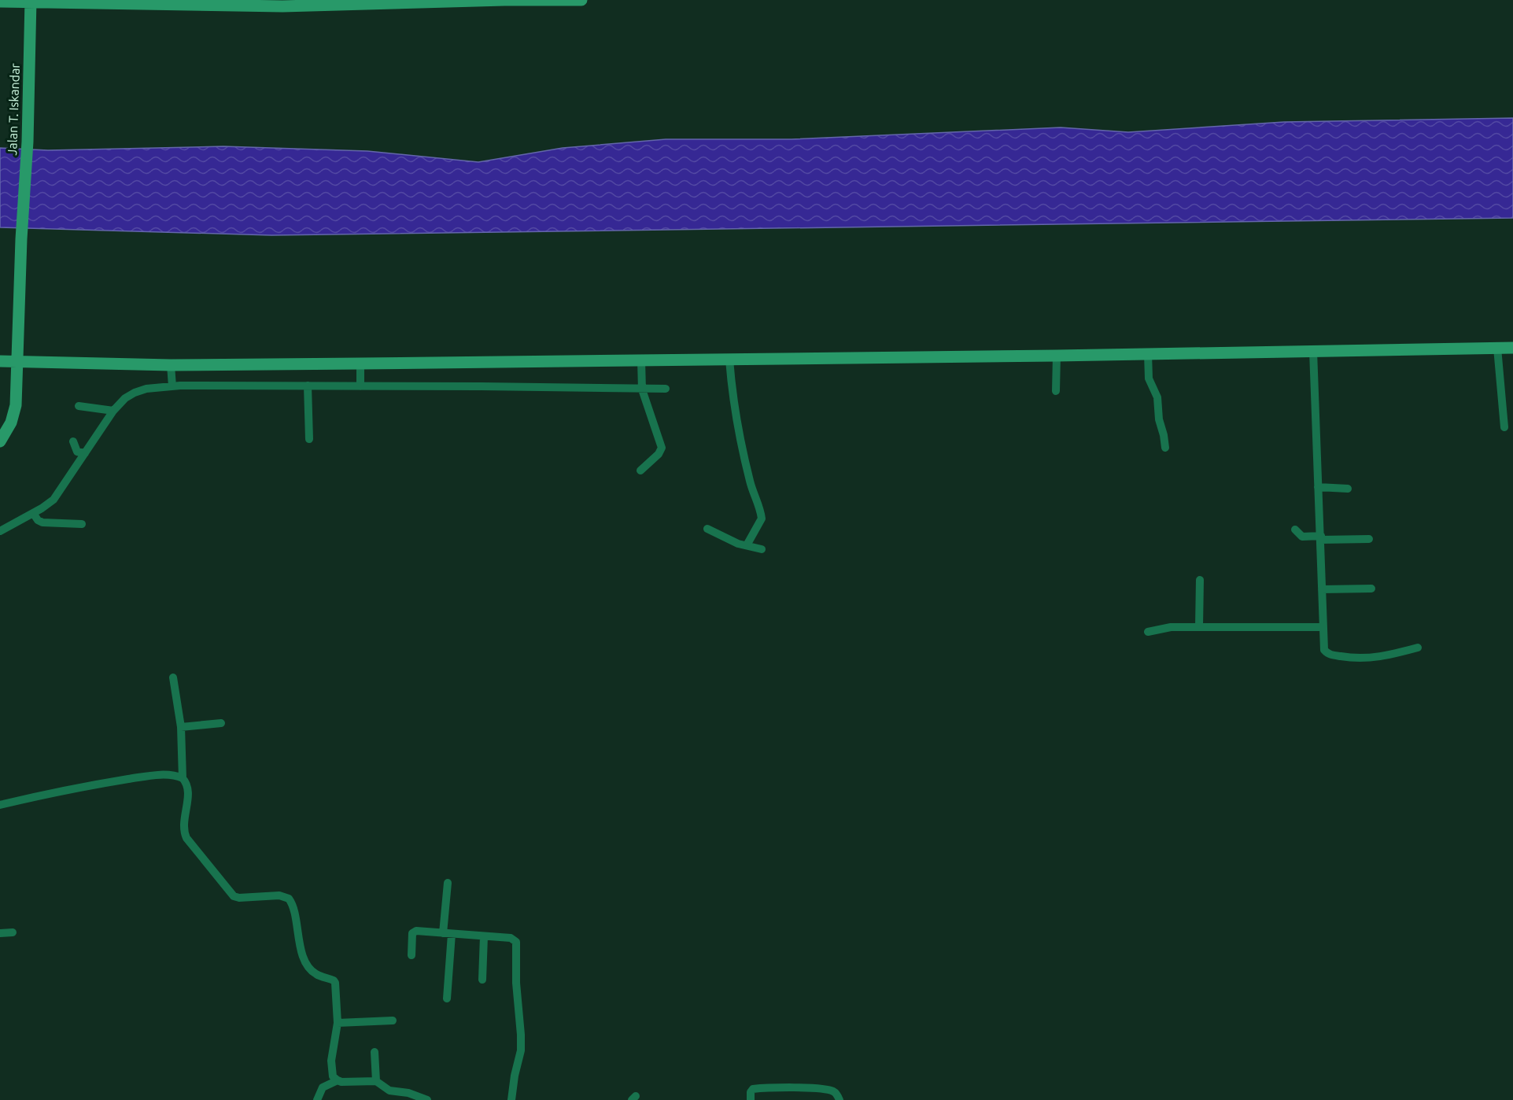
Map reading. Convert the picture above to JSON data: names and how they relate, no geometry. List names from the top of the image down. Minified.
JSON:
{"streets":{"street":["Jalan T. Iskandar"]}}
